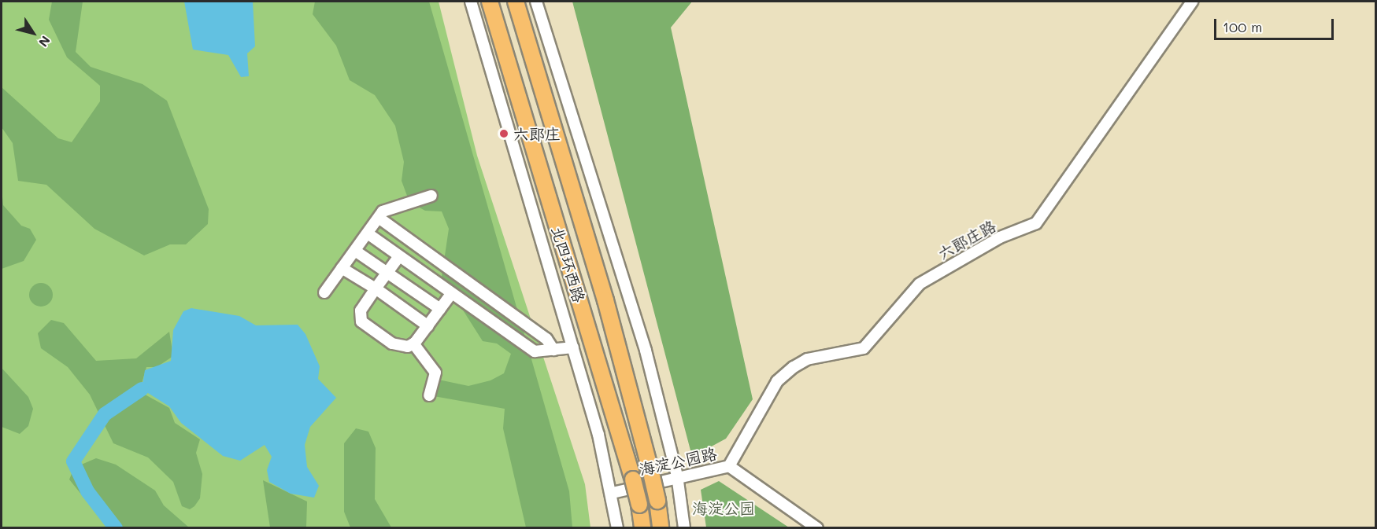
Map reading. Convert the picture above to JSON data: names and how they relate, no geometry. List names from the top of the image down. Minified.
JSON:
{"streets":{"highway":["北四环西路"],"street":["六郎庄路","海淀公园路"]},"crossings":[["六郎庄路","海淀公园路"],["北四环西路","海淀公园路"]],"parks":["海淀公园"],"places":["六郎庄"],"scale_bar":"100 m","north":"bottom right"}
